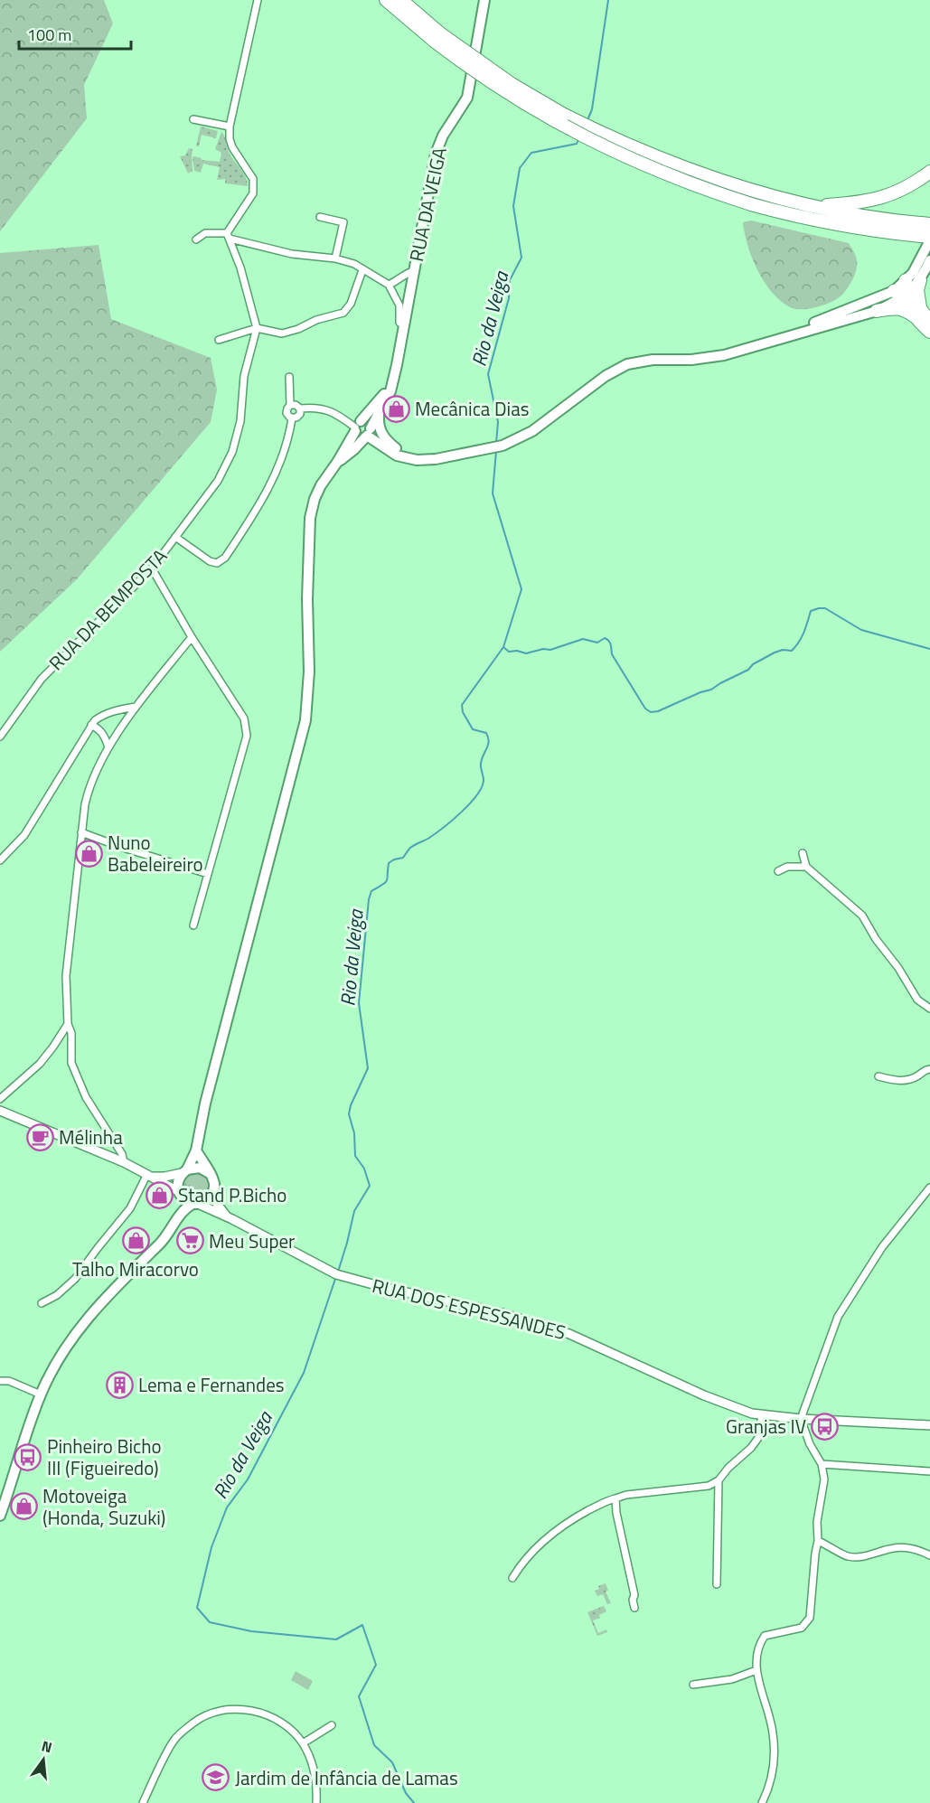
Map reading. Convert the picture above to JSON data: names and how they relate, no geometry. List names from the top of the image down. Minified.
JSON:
{"streets":{"main road":["RUA DA VEIGA"],"street":["RUA DA BEMPOSTA","RUA DOS ESPESSANDES"]},"water":["Rio da Veiga"],"places":{"shop":["Mecânica Dias","Nuno Babeleireiro","Stand P.Bicho","Talho Miracorvo","Motoveiga (Honda, Suzuki)"],"cafe":["Mélinha"],"supermarket":["Meu Super"],"building":["Lema e Fernandes"],"bus stop":["Granjas IV","Pinheiro Bicho III (Figueiredo)"],"school or university":["Jardim de Infância de Lamas"]},"scale_bar":"100 m","north":"top"}
